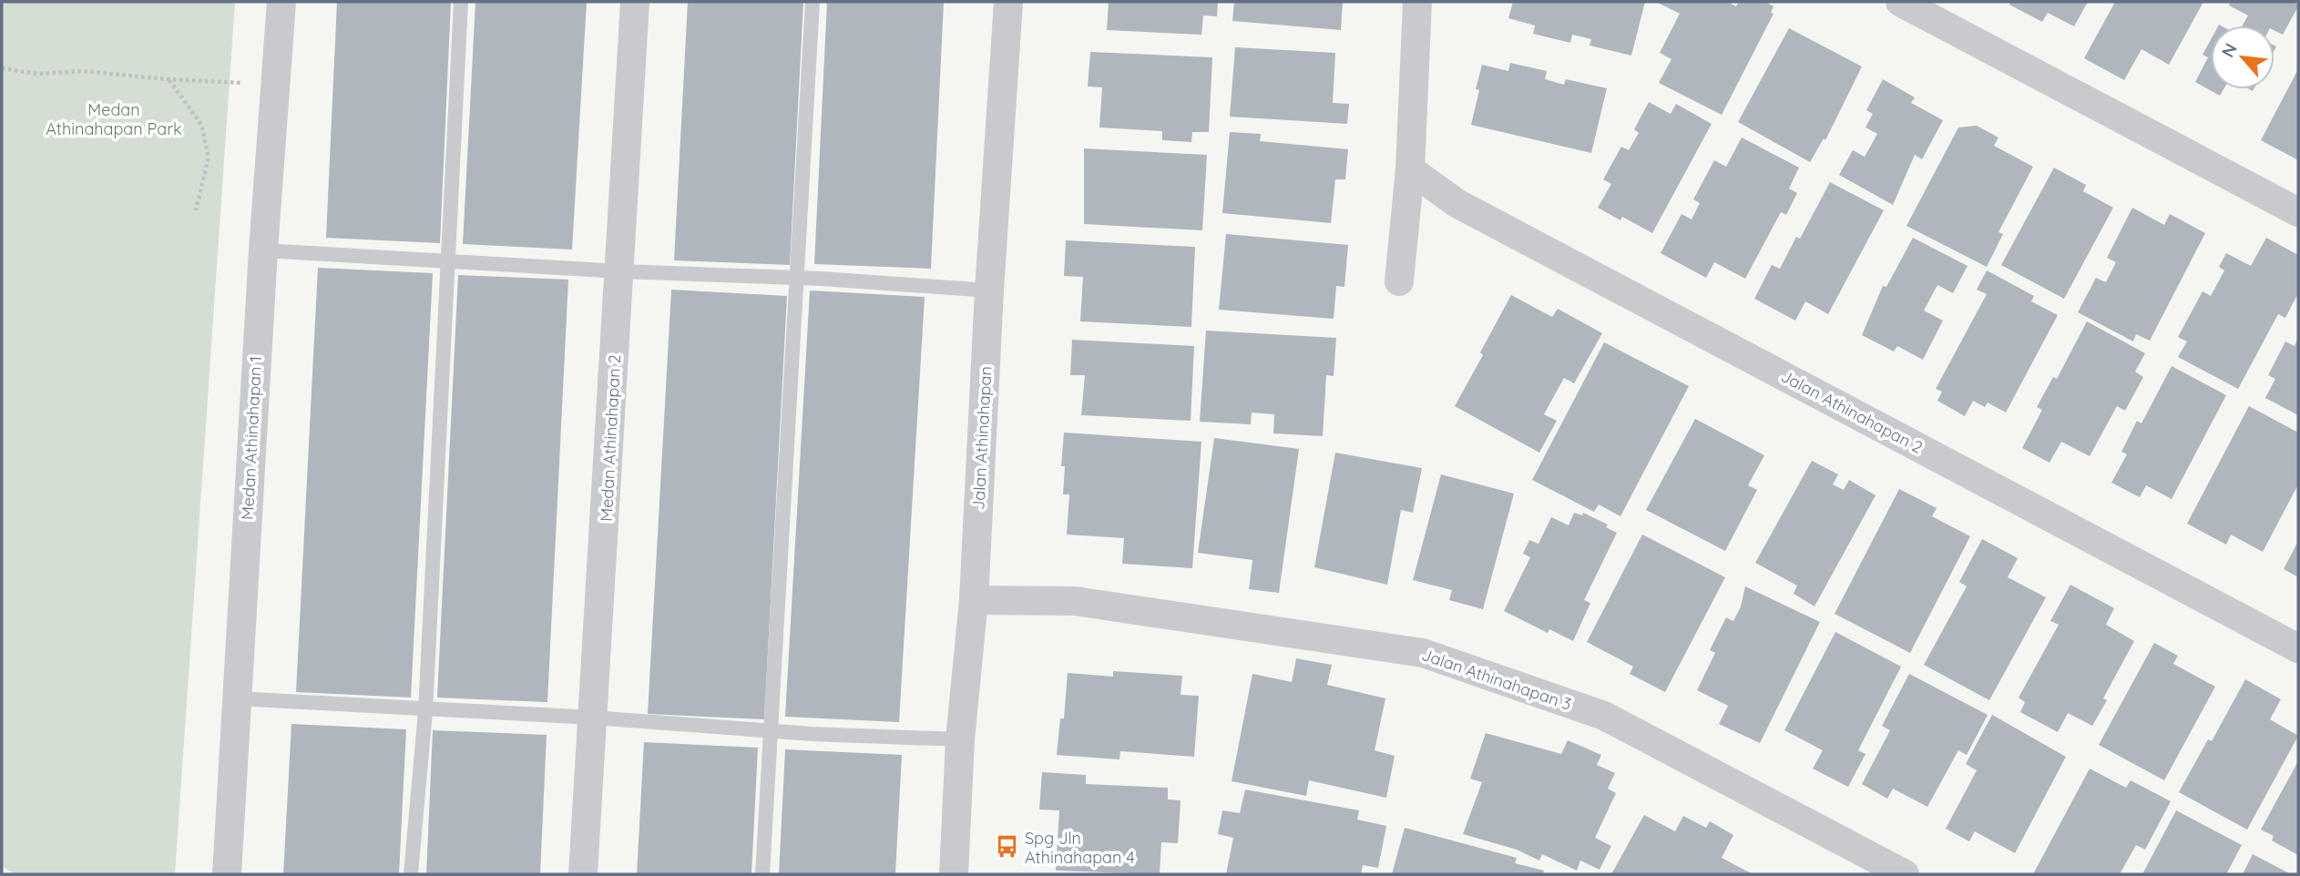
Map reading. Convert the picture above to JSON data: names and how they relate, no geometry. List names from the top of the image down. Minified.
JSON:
{"streets":{"street":["Jalan Athinahapan 2","Medan Athinahapan 1","Medan Athinahapan 2","Jalan Athinahapan","Jalan Athinahapan 3"]},"crossings":[["Jalan Athinahapan","Jalan Athinahapan 3"]],"parks":["Medan Athinahapan Park"],"places":{"bus stop":["Spg Jln Athinahapan 4"]},"north":"top left"}
